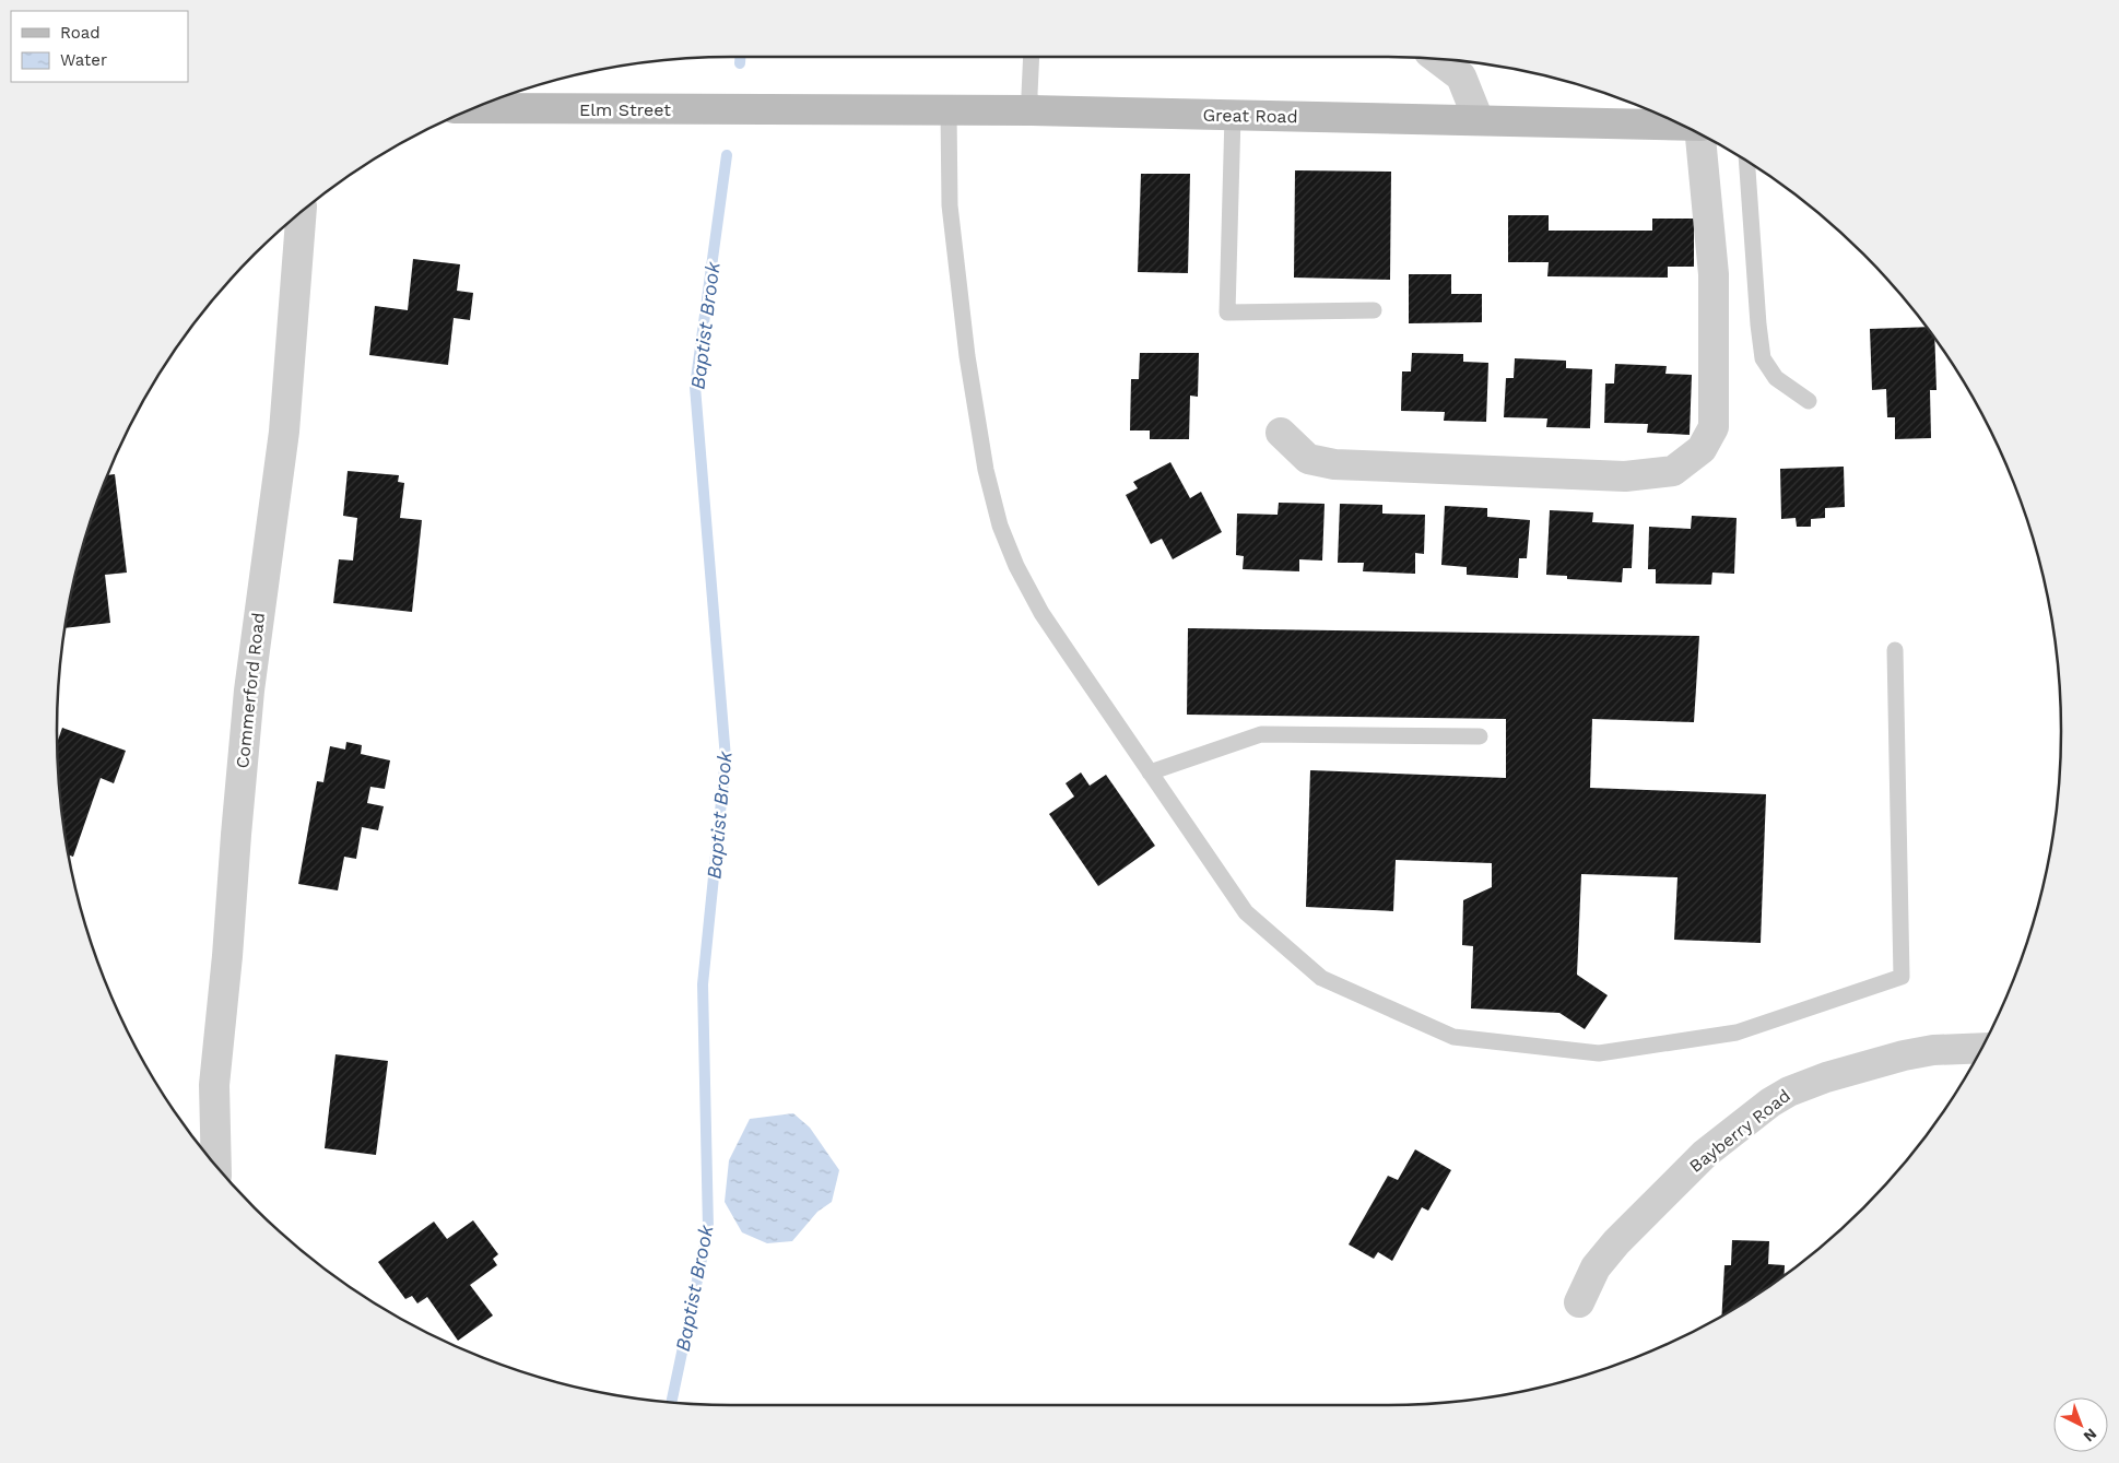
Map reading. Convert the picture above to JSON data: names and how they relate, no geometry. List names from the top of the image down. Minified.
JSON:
{"streets":{"main road":["Elm Street","Great Road"],"street":["Commerford Road","Bayberry Road"]},"crossings":[["Elm Street","Great Road"]],"water":["Baptist Brook"],"legend":["Road","Water"],"north":"bottom right"}
